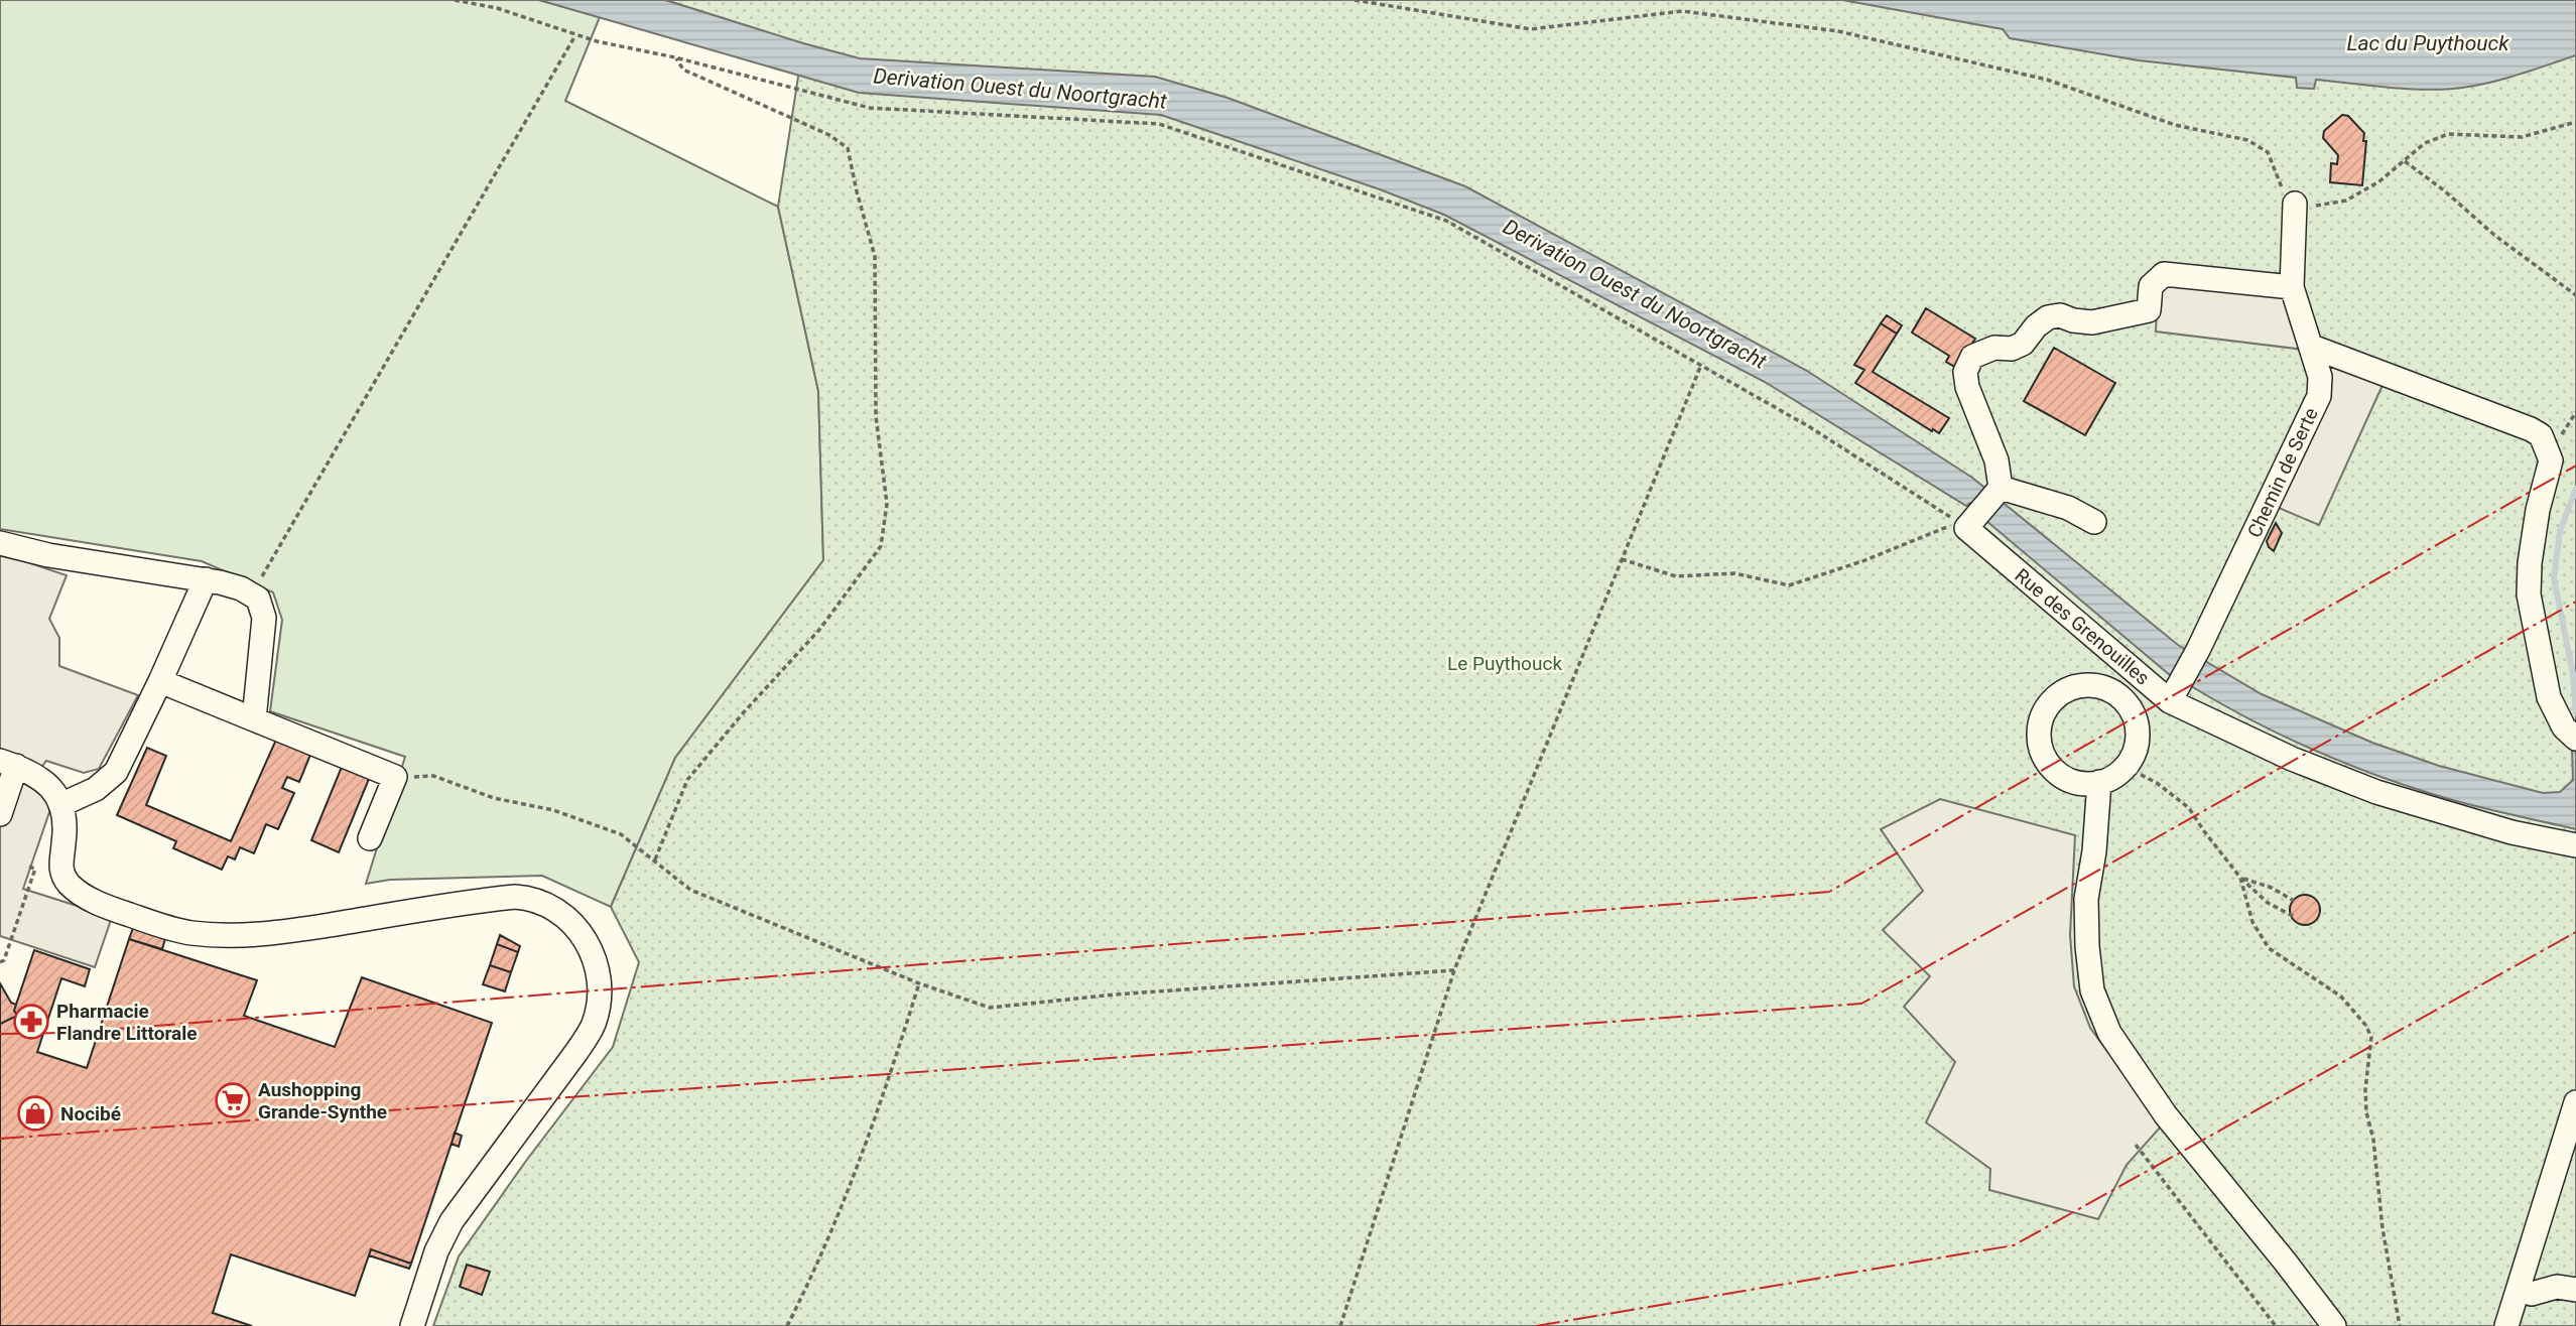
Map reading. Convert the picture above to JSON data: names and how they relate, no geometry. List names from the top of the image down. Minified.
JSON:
{"streets":{"street":["Chemin de Serte","Rue des Grenouilles"]},"crossings":[["Chemin de Serte","Rue des Grenouilles"]],"water":["Lac du Puythouck","Derivation Ouest du Noortgracht"],"parks":["Le Puythouck"],"places":{"pharmacy":["Pharmacie Flandre Littorale"],"supermarket":["Aushopping Grande-Synthe"],"shop":["Nocibé"]}}
